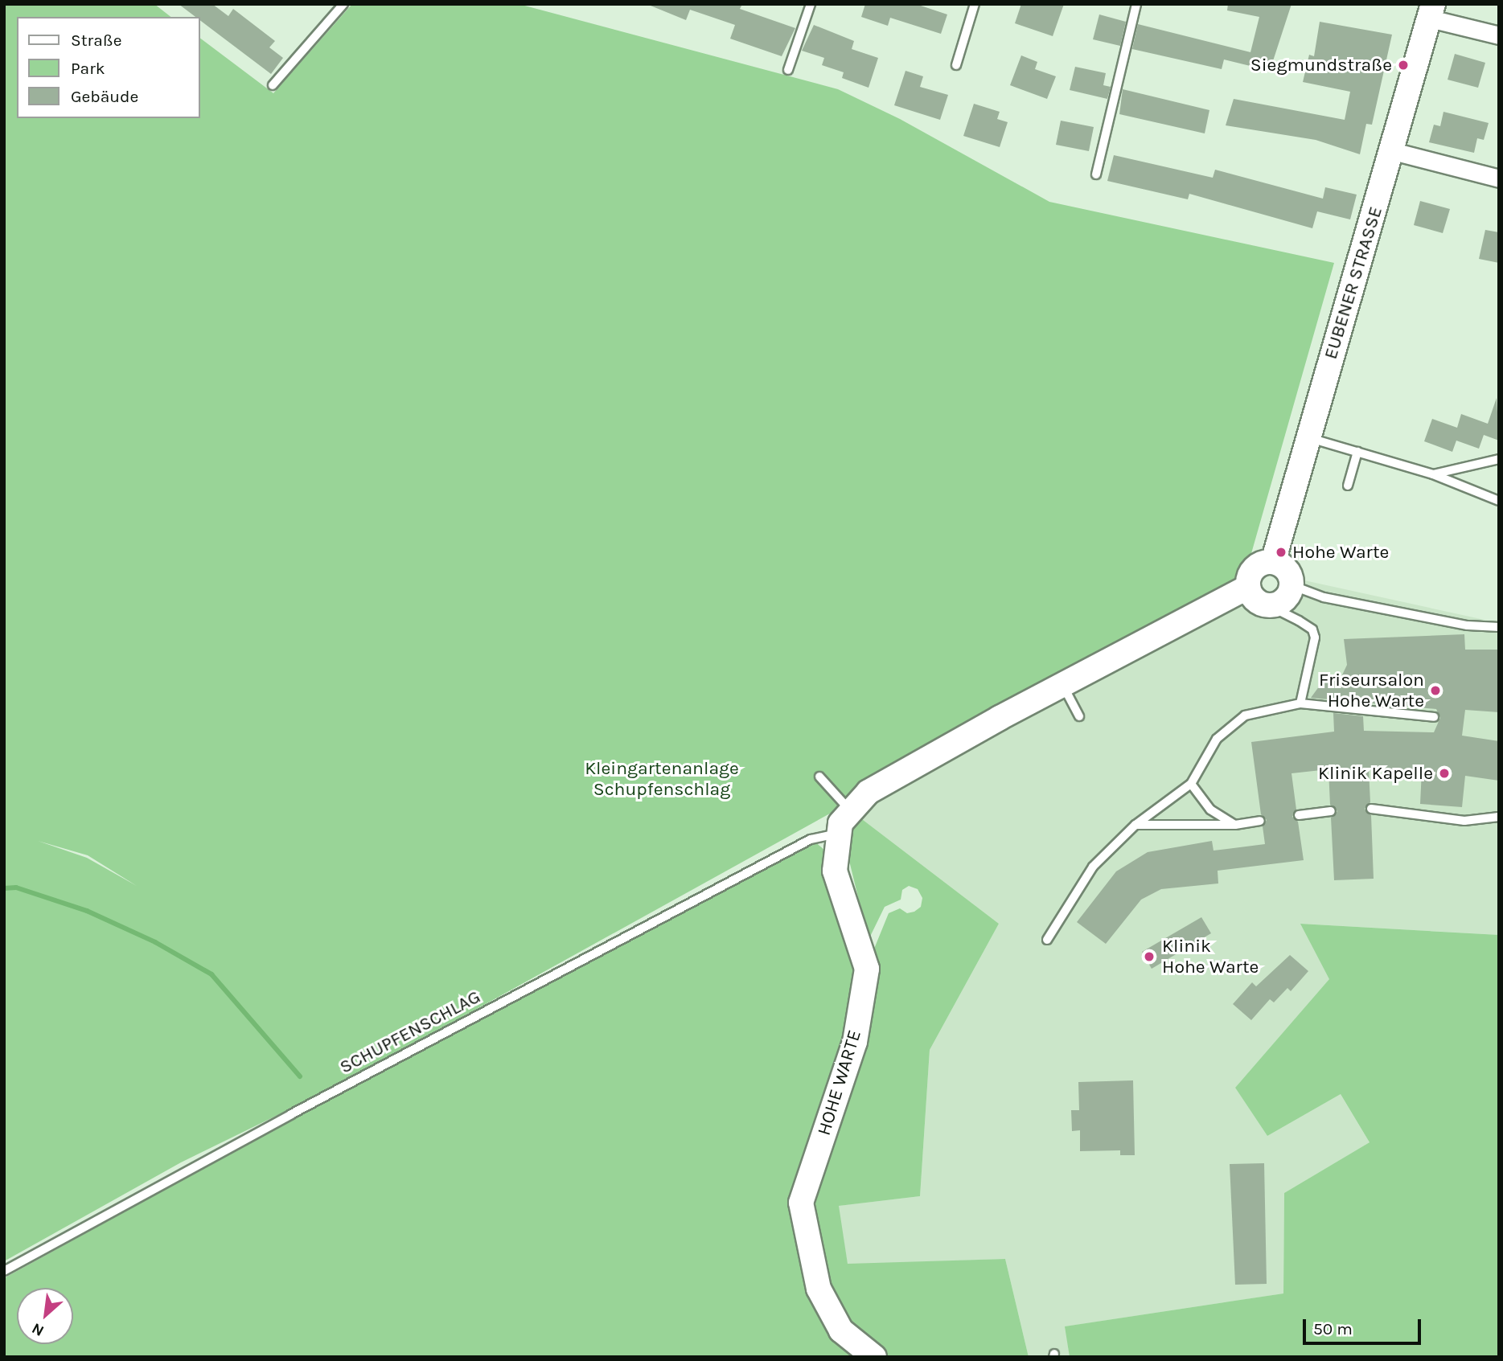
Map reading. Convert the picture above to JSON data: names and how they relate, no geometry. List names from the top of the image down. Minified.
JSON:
{"streets":{"street":["EUBENER STRASSE","HOHE WARTE"],"lane":["SCHUPFENSCHLAG"]},"crossings":[["EUBENER STRASSE","HOHE WARTE"],["SCHUPFENSCHLAG","HOHE WARTE"]],"parks":["Kleingartenanlage Schupfenschlag"],"places":["Siegmundstraße","Hohe Warte","Friseursalon Hohe Warte","Klinik Kapelle","Klinik Hohe Warte"],"legend":["Straße","Park","Gebäude"],"scale_bar":"50 m","north":"bottom left"}
